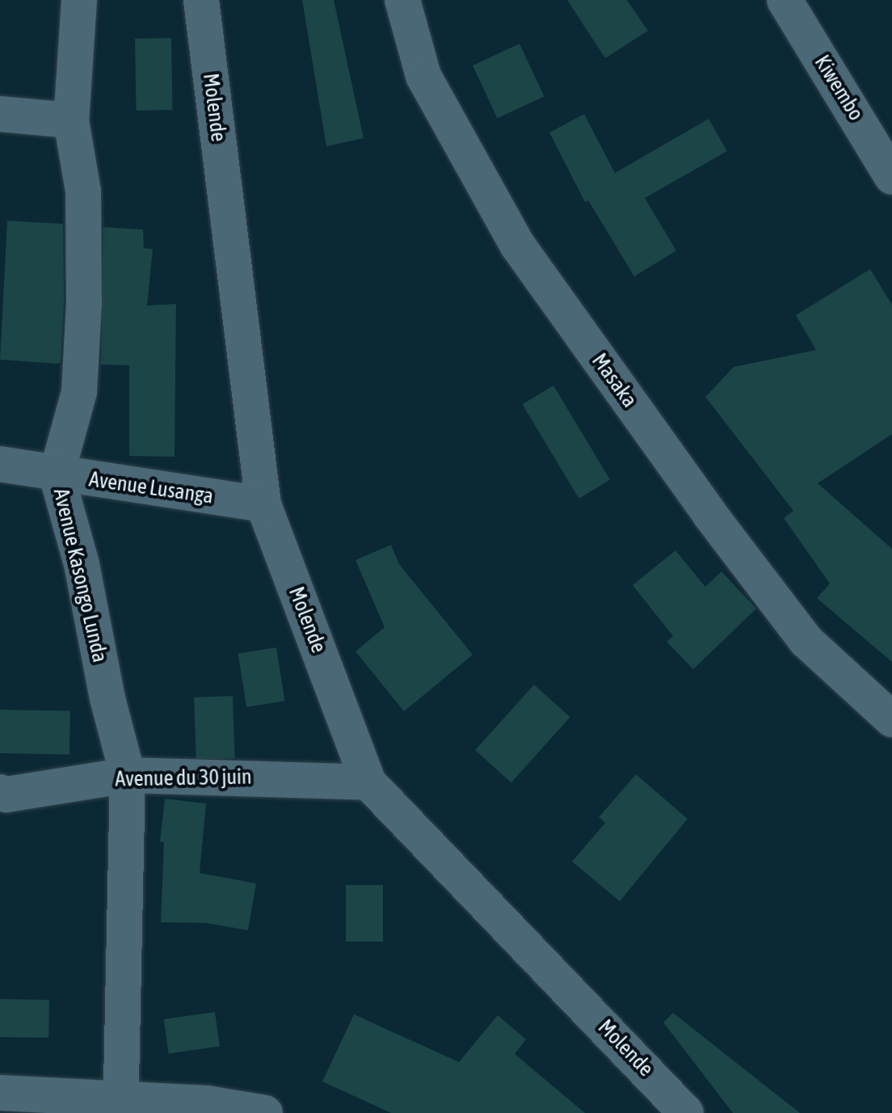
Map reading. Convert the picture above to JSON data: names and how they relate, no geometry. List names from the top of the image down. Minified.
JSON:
{"streets":{"street":["Kiwembo","Molende","Masaka","Avenue Lusanga","Avenue Kasongo Lunda","Avenue du 30 juin"]},"crossings":[["Molende","Avenue Lusanga"],["Molende","Avenue du 30 juin"],["Avenue Lusanga","Avenue Kasongo Lunda"],["Avenue Kasongo Lunda","Avenue du 30 juin"]]}
